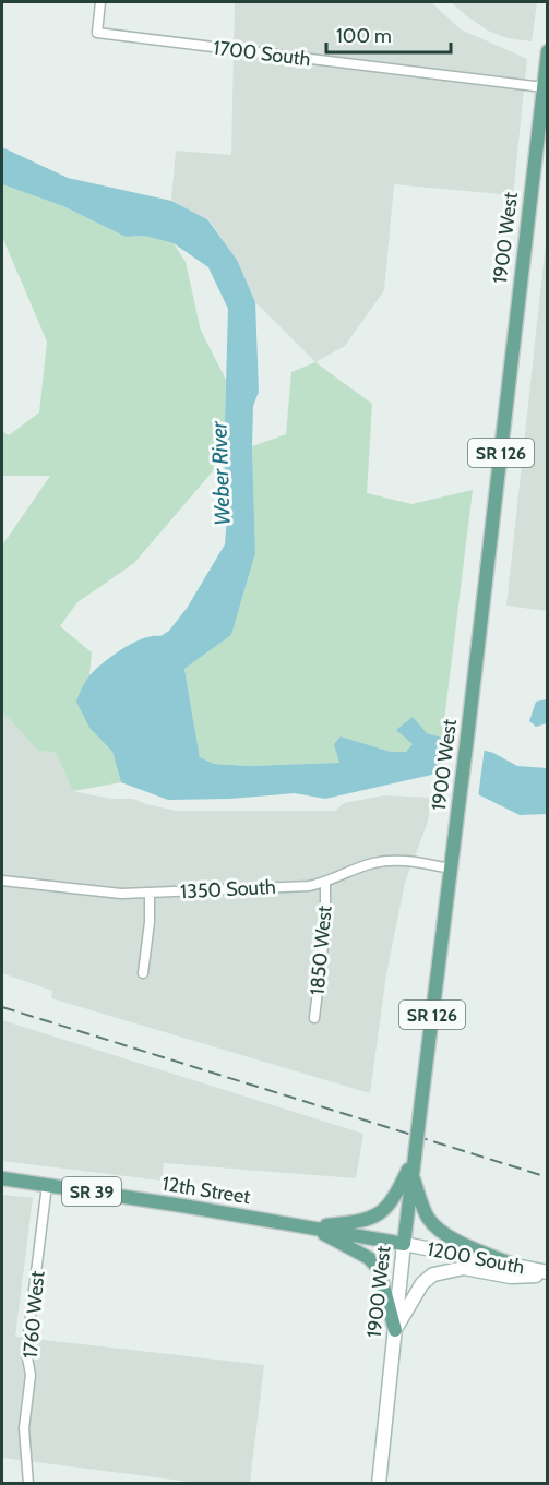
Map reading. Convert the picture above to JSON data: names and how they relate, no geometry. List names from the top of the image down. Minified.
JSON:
{"streets":{"main road":["1900 West","SR 126","12th Street","SR 39","1200 South"],"street":["1700 South","1350 South","1850 West","1760 West"]},"crossings":[["1700 South","1900 West"],["1900 West","1350 South"],["1900 West","12th Street"],["1900 West","1200 South"],["1350 South","1850 West"],["12th Street","1200 South"],["12th Street","1760 West"]],"water":["Weber River"],"scale_bar":"100 m"}
